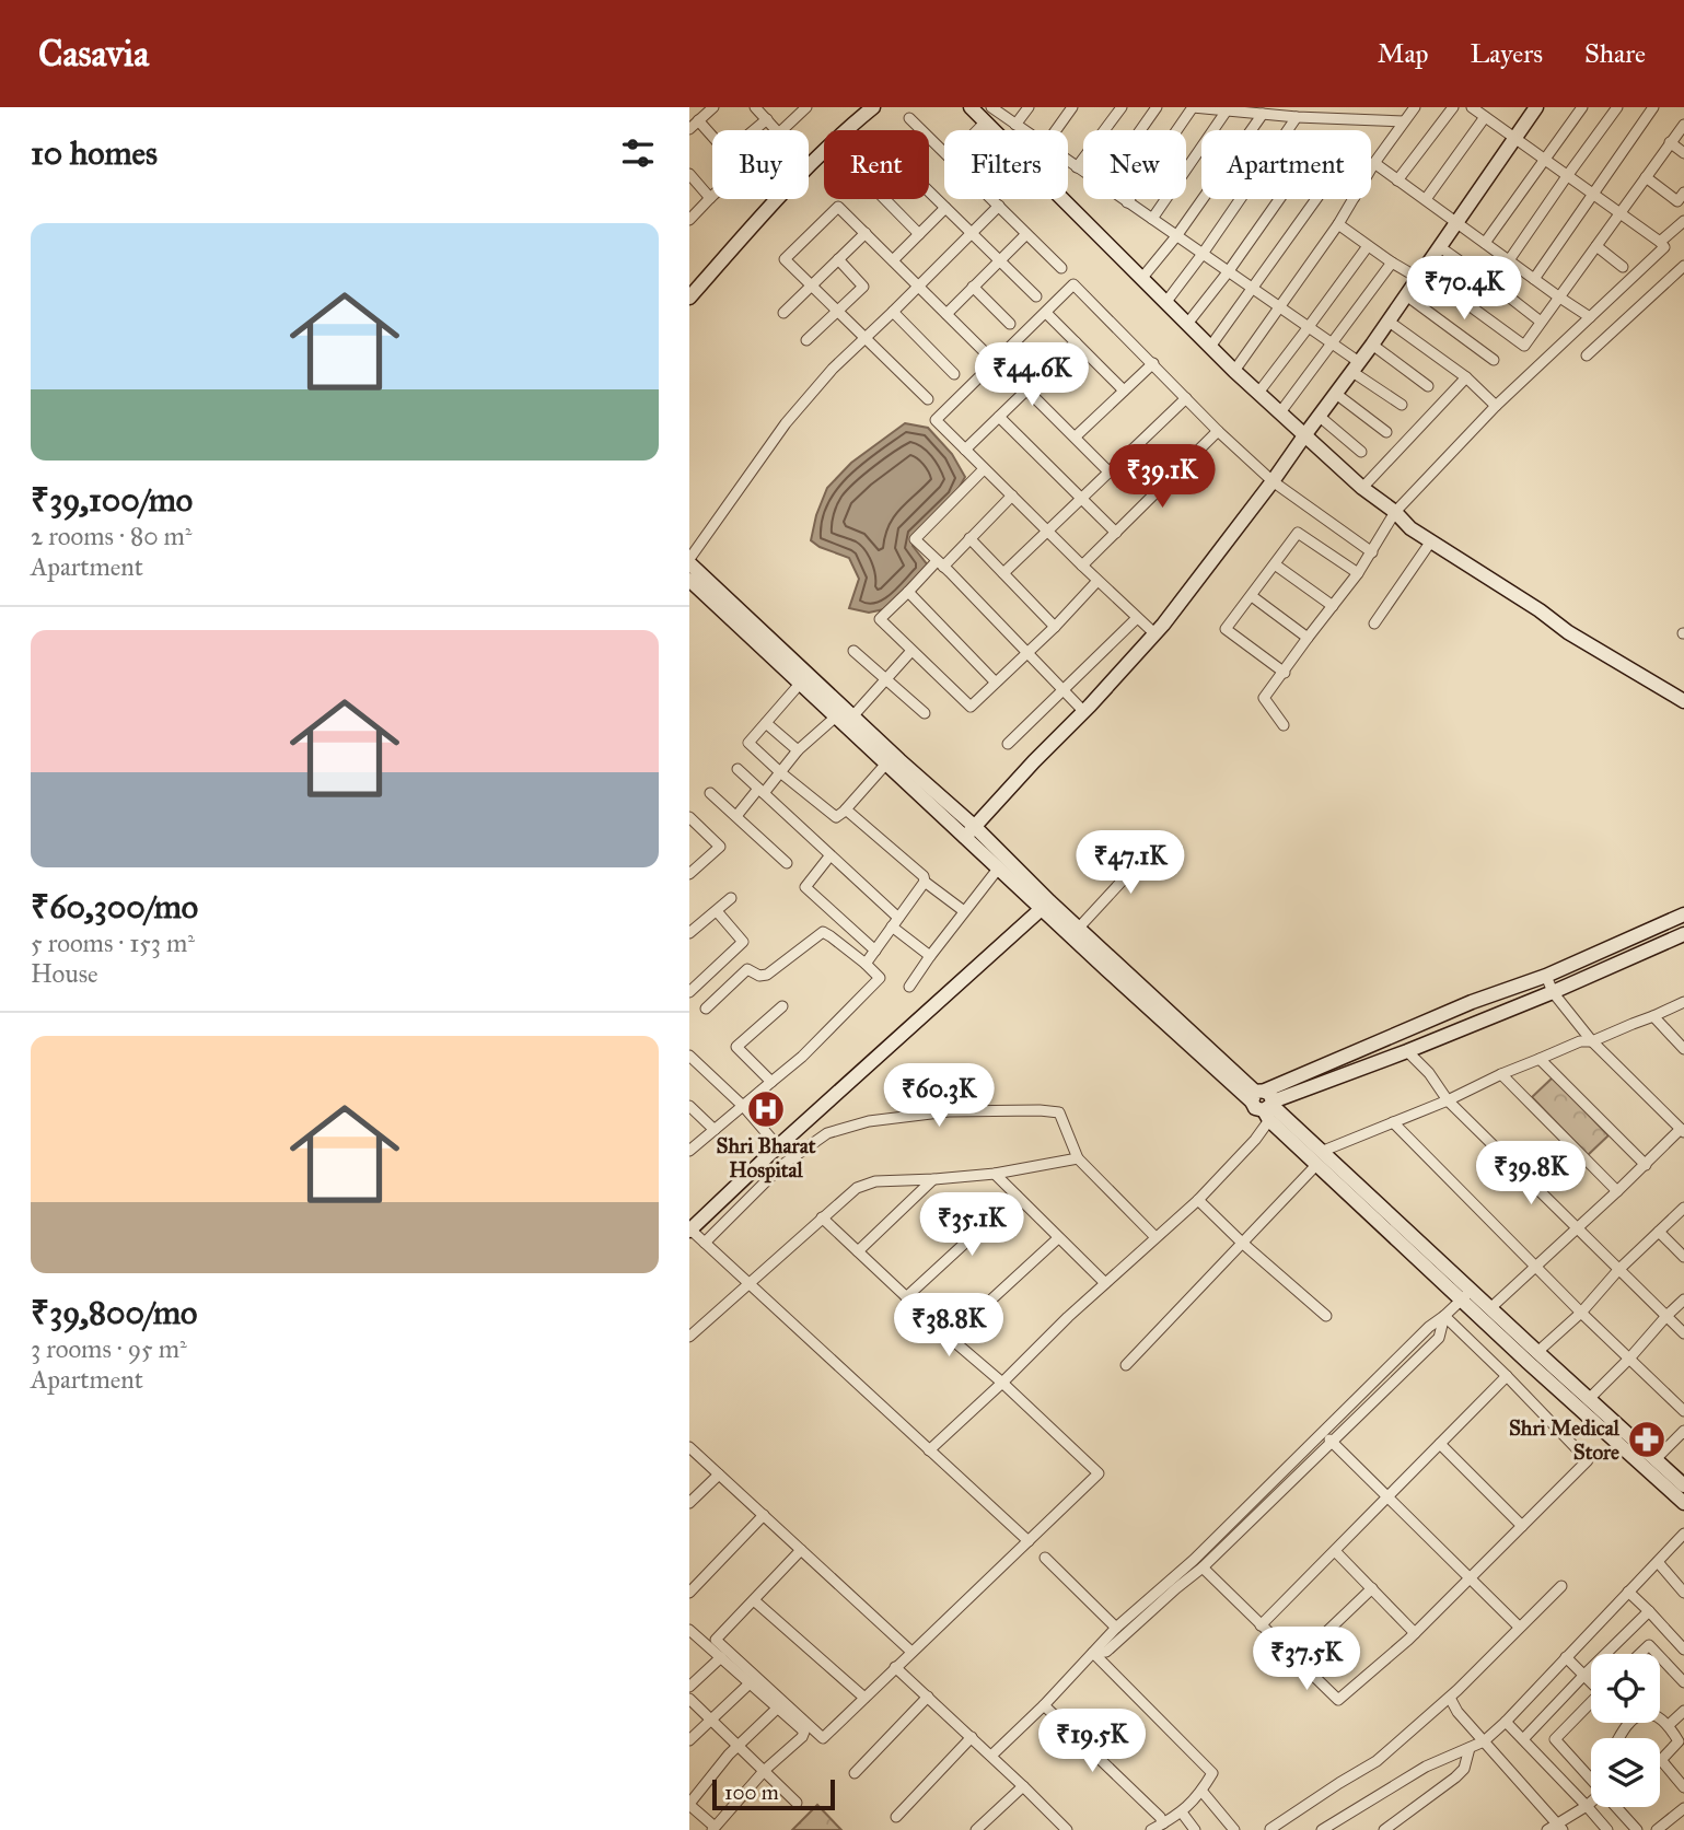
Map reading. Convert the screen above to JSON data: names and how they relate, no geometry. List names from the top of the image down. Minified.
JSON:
{"places":{"hospital":["Shri Bharat Hospital"],"pharmacy":["Shri Medical Store"]},"scale_bar":"100 m","page":{"header":"Casavia","nav":["Map","Layers","Share"],"heading":"10 homes","chip":["Buy","Rent","Filters","New","Apartment"],"list":[{"name":"₹39,100/mo","note":"2 rooms · 80 m² · Apartment"},{"name":"₹60,300/mo","note":"5 rooms · 153 m² · House"},{"name":"₹39,800/mo","note":"3 rooms · 95 m² · Apartment"}],"price":["₹70.4K","₹44.6K","₹39.1K","₹47.1K","₹60.3K","₹39.8K","₹35.1K","₹38.8K","₹37.5K","₹19.5K"],"scale":"100 m"}}
